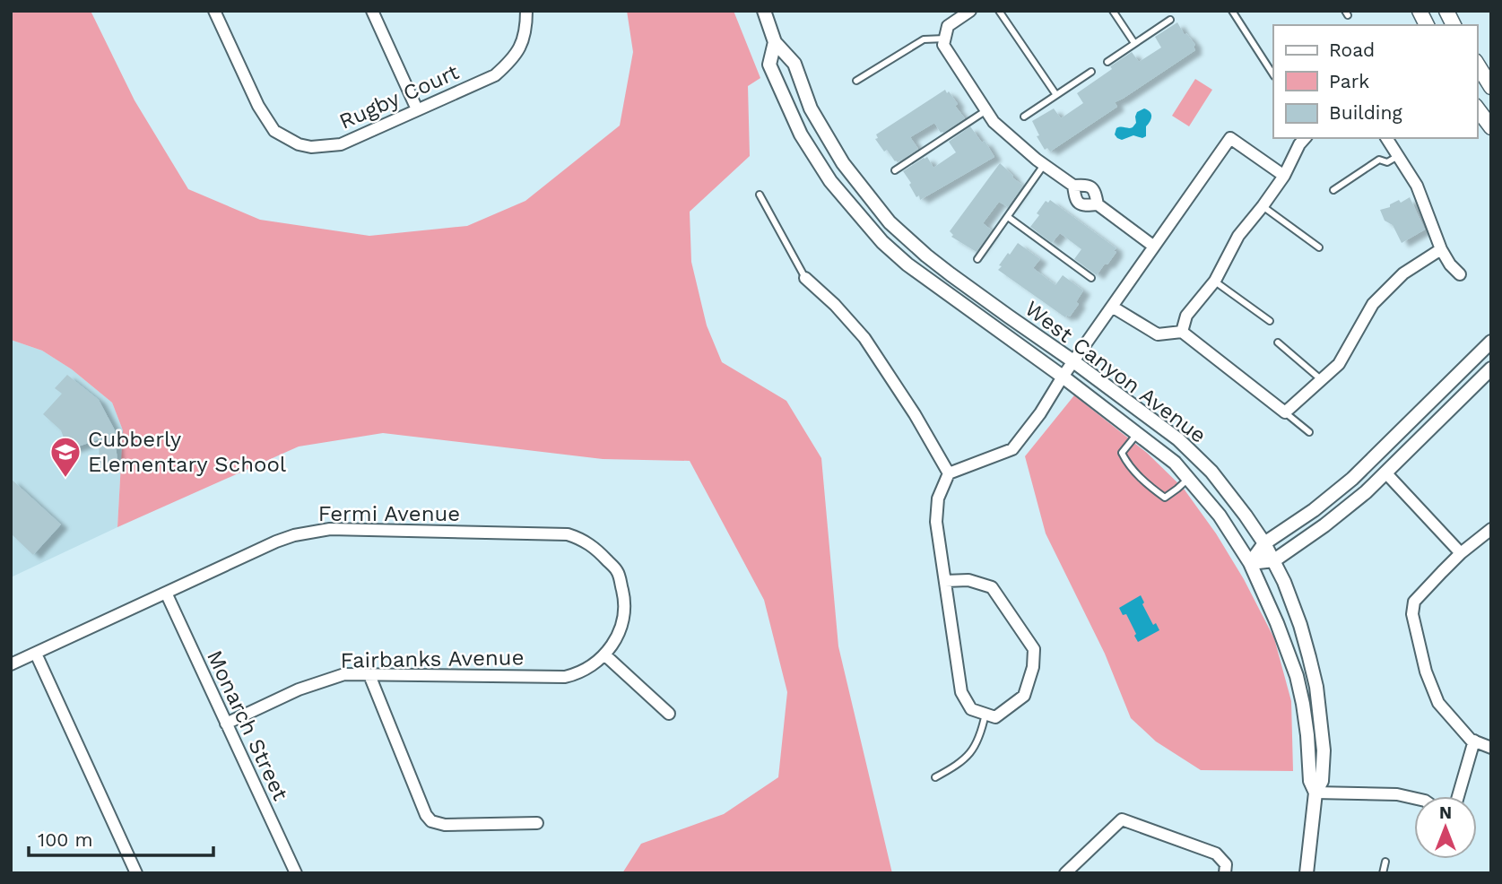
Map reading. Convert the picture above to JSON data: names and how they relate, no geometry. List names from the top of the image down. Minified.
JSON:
{"streets":{"street":["Rugby Court","West Canyon Avenue","Fermi Avenue","Fairbanks Avenue","Monarch Street"]},"crossings":[["Fermi Avenue","Fairbanks Avenue"],["Fermi Avenue","Monarch Street"],["Fairbanks Avenue","Monarch Street"]],"places":{"school or university":["Cubberly Elementary School"]},"legend":["Road","Park","Building"],"scale_bar":"100 m","north":"top"}
